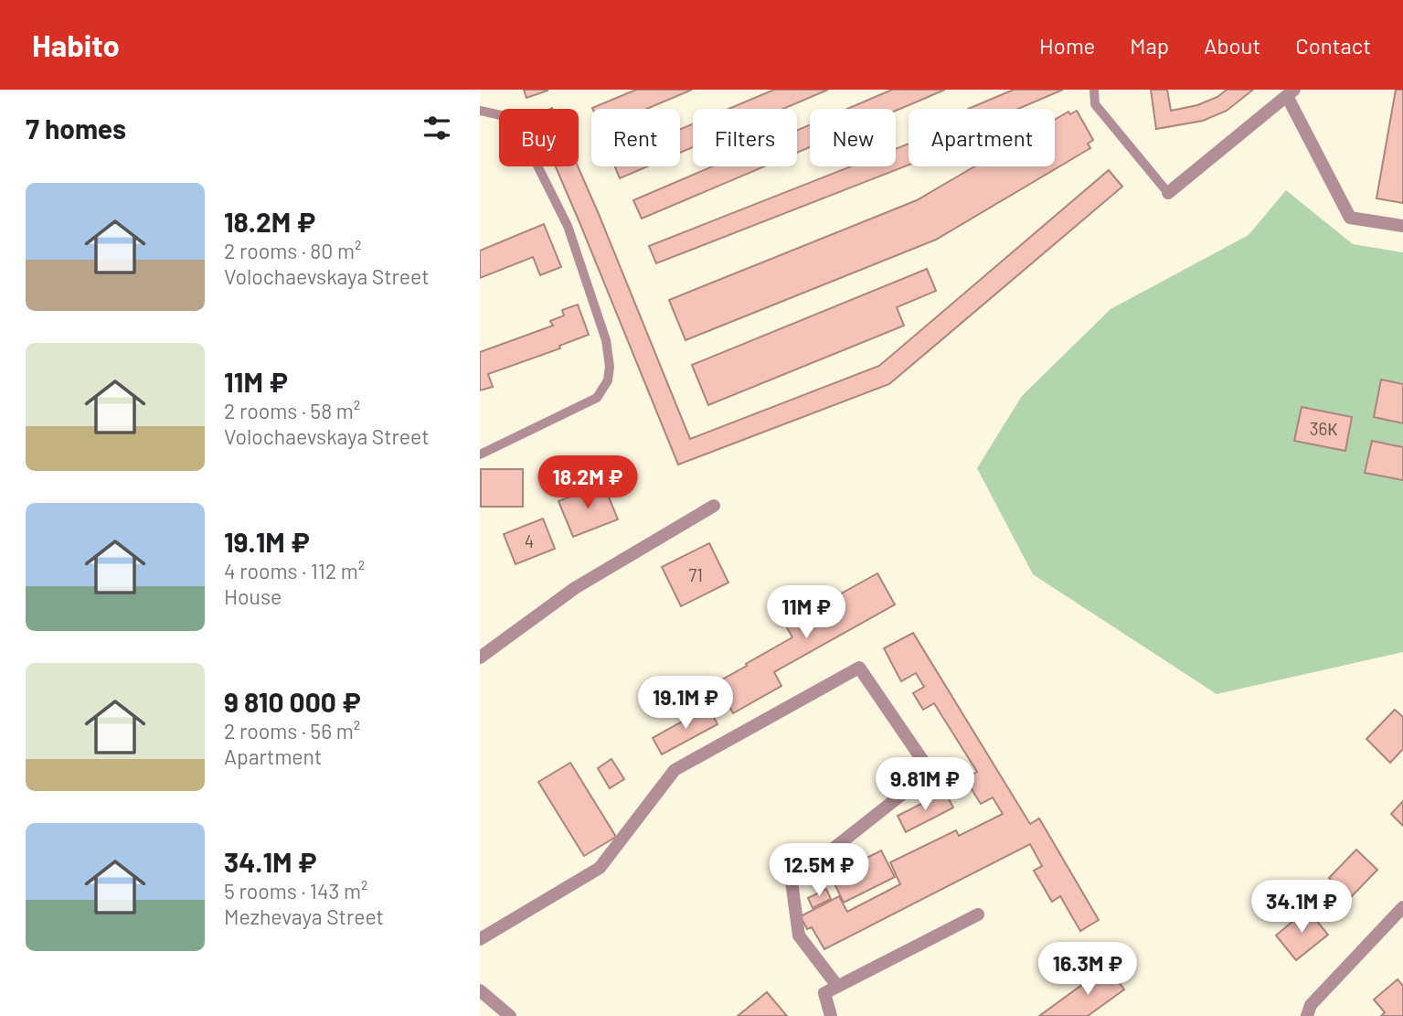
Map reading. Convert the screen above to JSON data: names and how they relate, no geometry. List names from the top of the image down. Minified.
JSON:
{"house_numbers":["36К","4","71"],"page":{"header":"Habito","nav":["Home","Map","About","Contact"],"heading":"7 homes","chip":["Buy","Rent","Filters","New","Apartment"],"list":[{"name":"18.2M ₽","note":"2 rooms · 80 m² · Volochaevskaya Street"},{"name":"11M ₽","note":"2 rooms · 58 m² · Volochaevskaya Street"},{"name":"19.1M ₽","note":"4 rooms · 112 m² · House"},{"name":"9 810 000 ₽","note":"2 rooms · 56 m² · Apartment"},{"name":"34.1M ₽","note":"5 rooms · 143 m² · Mezhevaya Street"}],"price":["18.2M ₽","11M ₽","19.1M ₽","9.81M ₽","12.5M ₽","34.1M ₽","16.3M ₽"]}}
